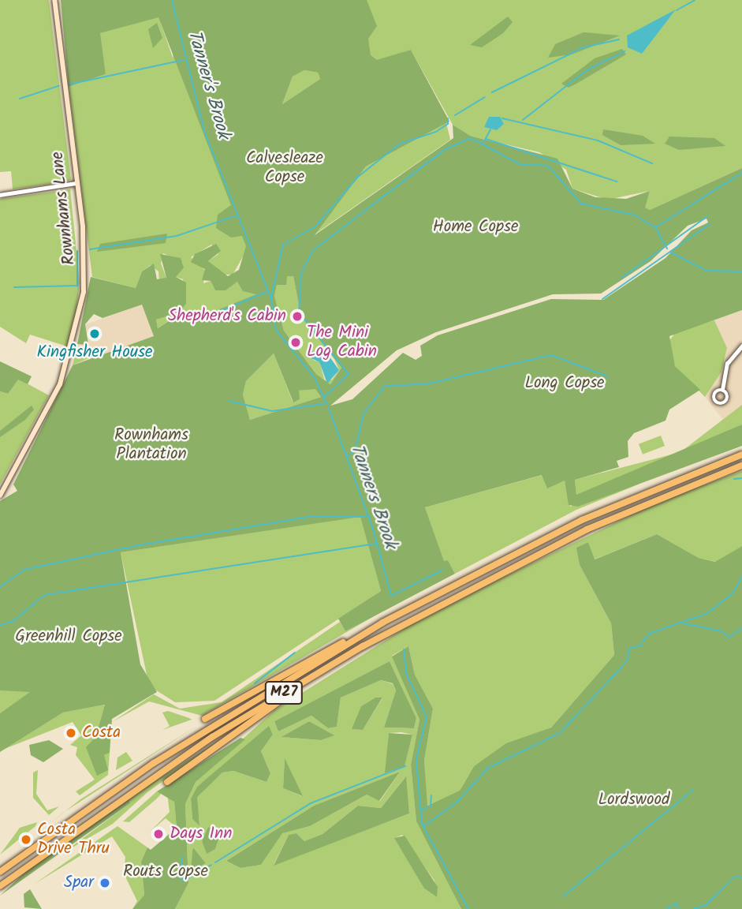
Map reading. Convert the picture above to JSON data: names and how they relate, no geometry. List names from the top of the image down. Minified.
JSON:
{"streets":{"highway":["M27"],"street":["Rownhams Lane"]},"water":["Tanner's Brook","Tanners Brook"],"parks":["Calvesleaze Copse","Home Copse","Long Copse","Rownhams Plantation","Greenhill Copse","Lordswood","Routs Copse"],"places":["Shepherd's Cabin","Kingfisher House","The Mini Log Cabin","Costa","Days Inn","Costa Drive Thru","Spar"]}
